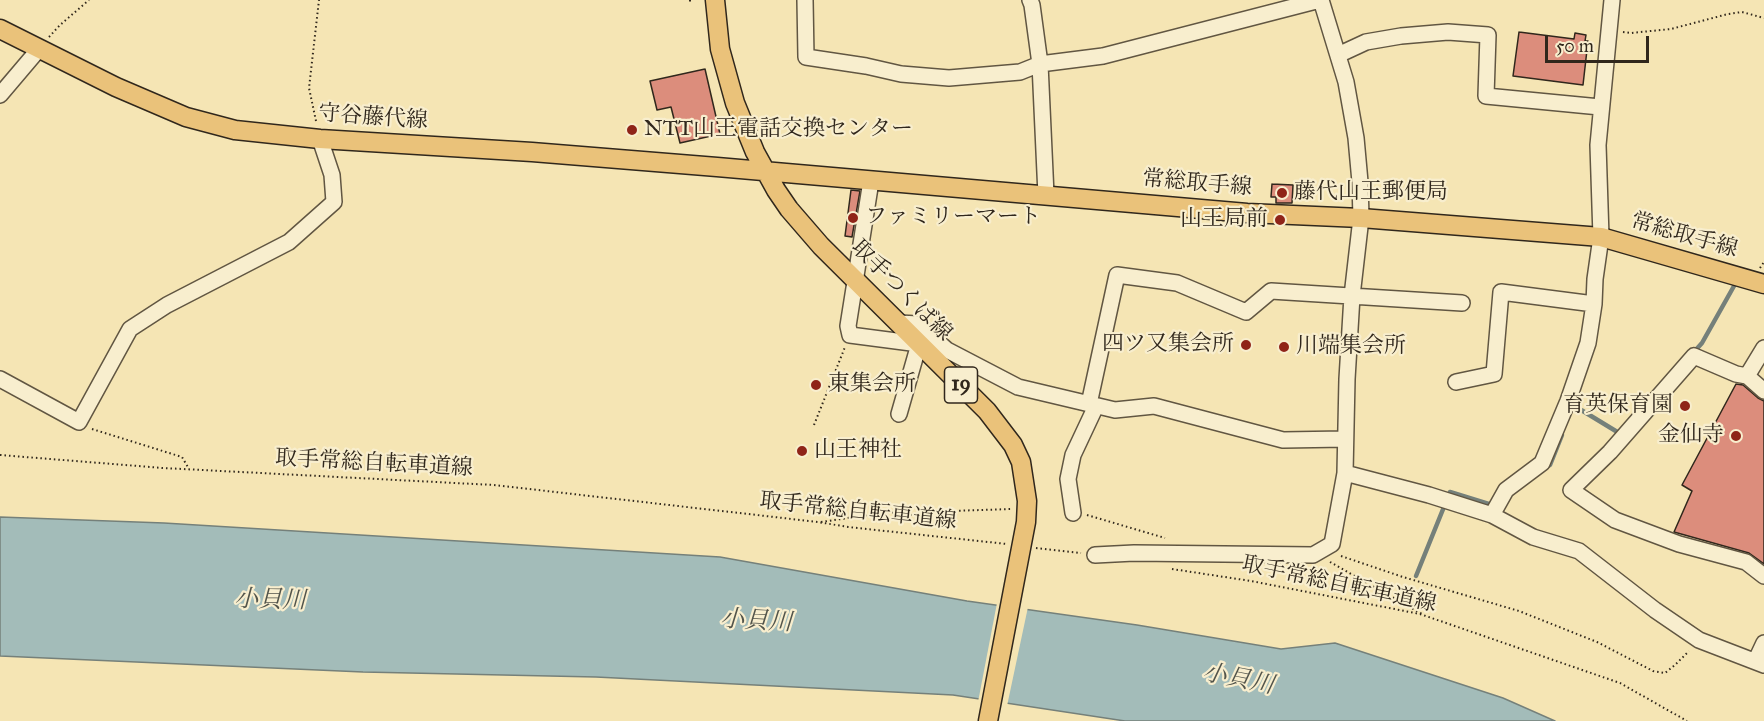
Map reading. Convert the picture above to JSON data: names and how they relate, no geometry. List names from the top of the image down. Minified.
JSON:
{"streets":{"main road":["守谷藤代線","常総取手線","取手つくば線","19"],"path":["取手常総自転車道線"]},"crossings":[["守谷藤代線","常総取手線"],["守谷藤代線","取手つくば線"],["常総取手線","取手つくば線"],["取手つくば線","取手常総自転車道線"]],"water":["小貝川"],"places":["NTT山王電話交換センター","藤代山王郵便局","ファミリーマート","山王局前","四ツ又集会所","川端集会所","東集会所","育英保育園","金仙寺","山王神社"],"scale_bar":"50 m"}
